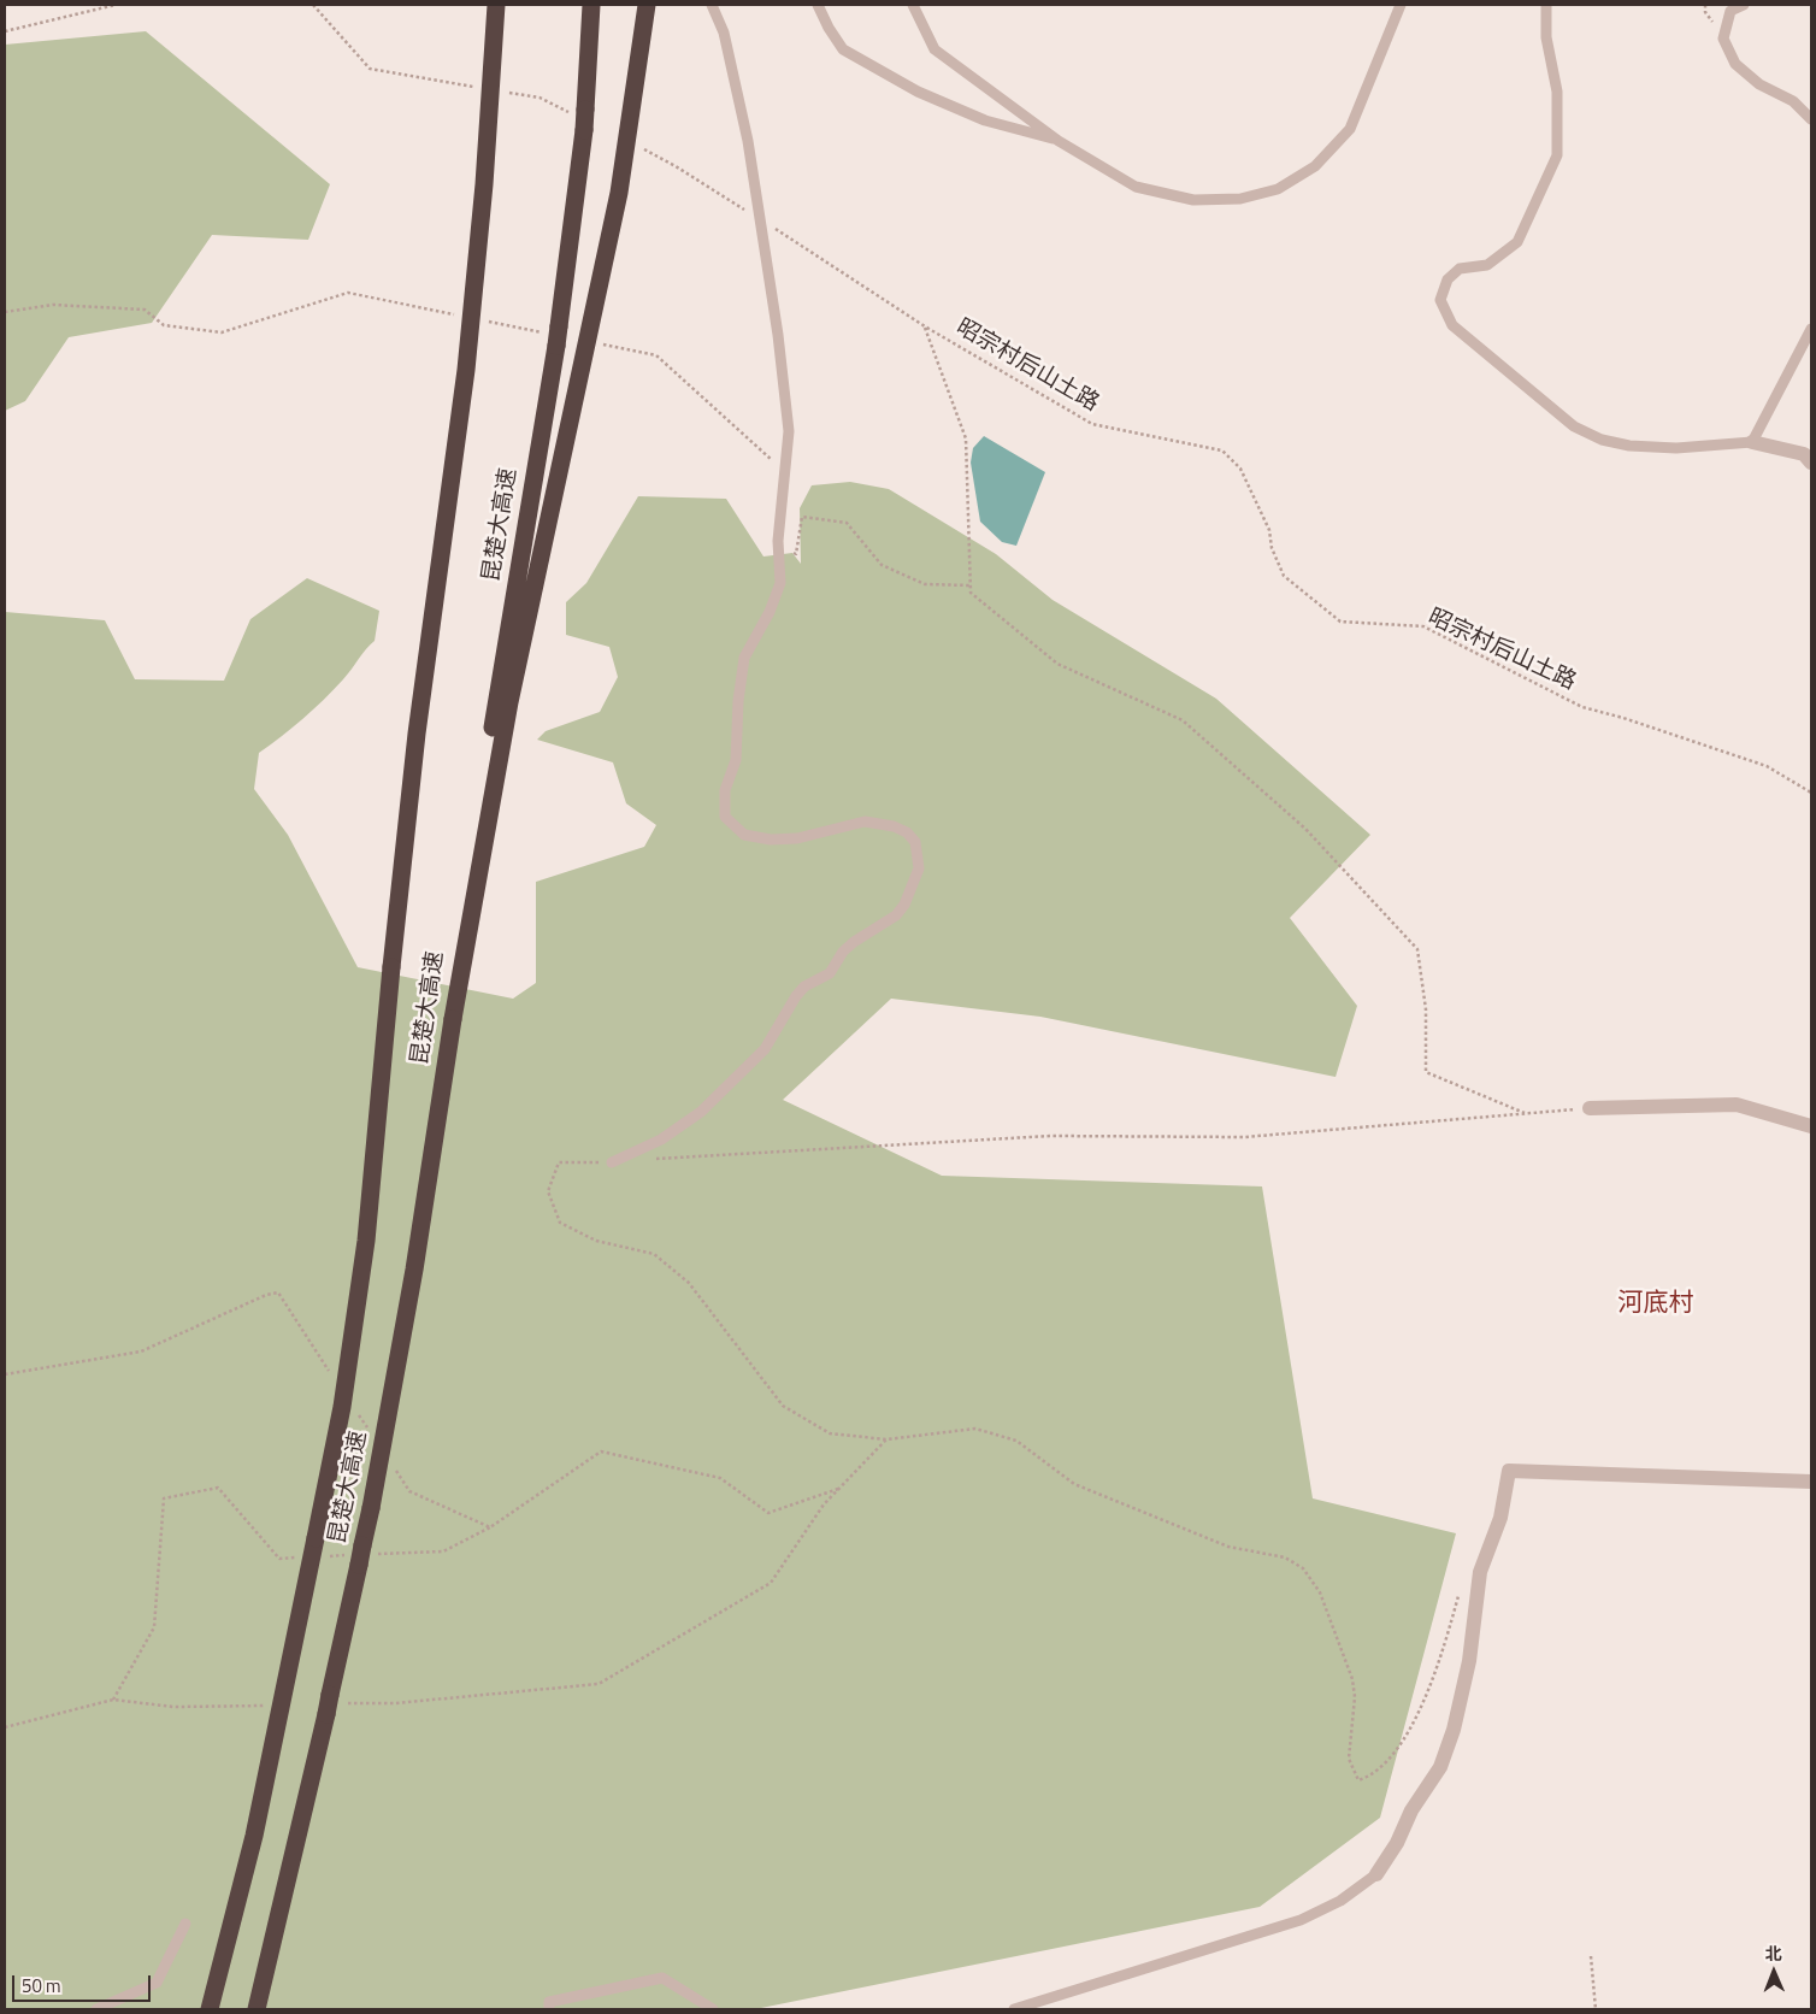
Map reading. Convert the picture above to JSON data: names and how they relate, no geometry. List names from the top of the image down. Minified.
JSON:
{"streets":{"highway":["昆楚大高速"],"path":["昭宗村后山土路"]},"districts":["河底村"],"scale_bar":"50 m","north":"top"}
